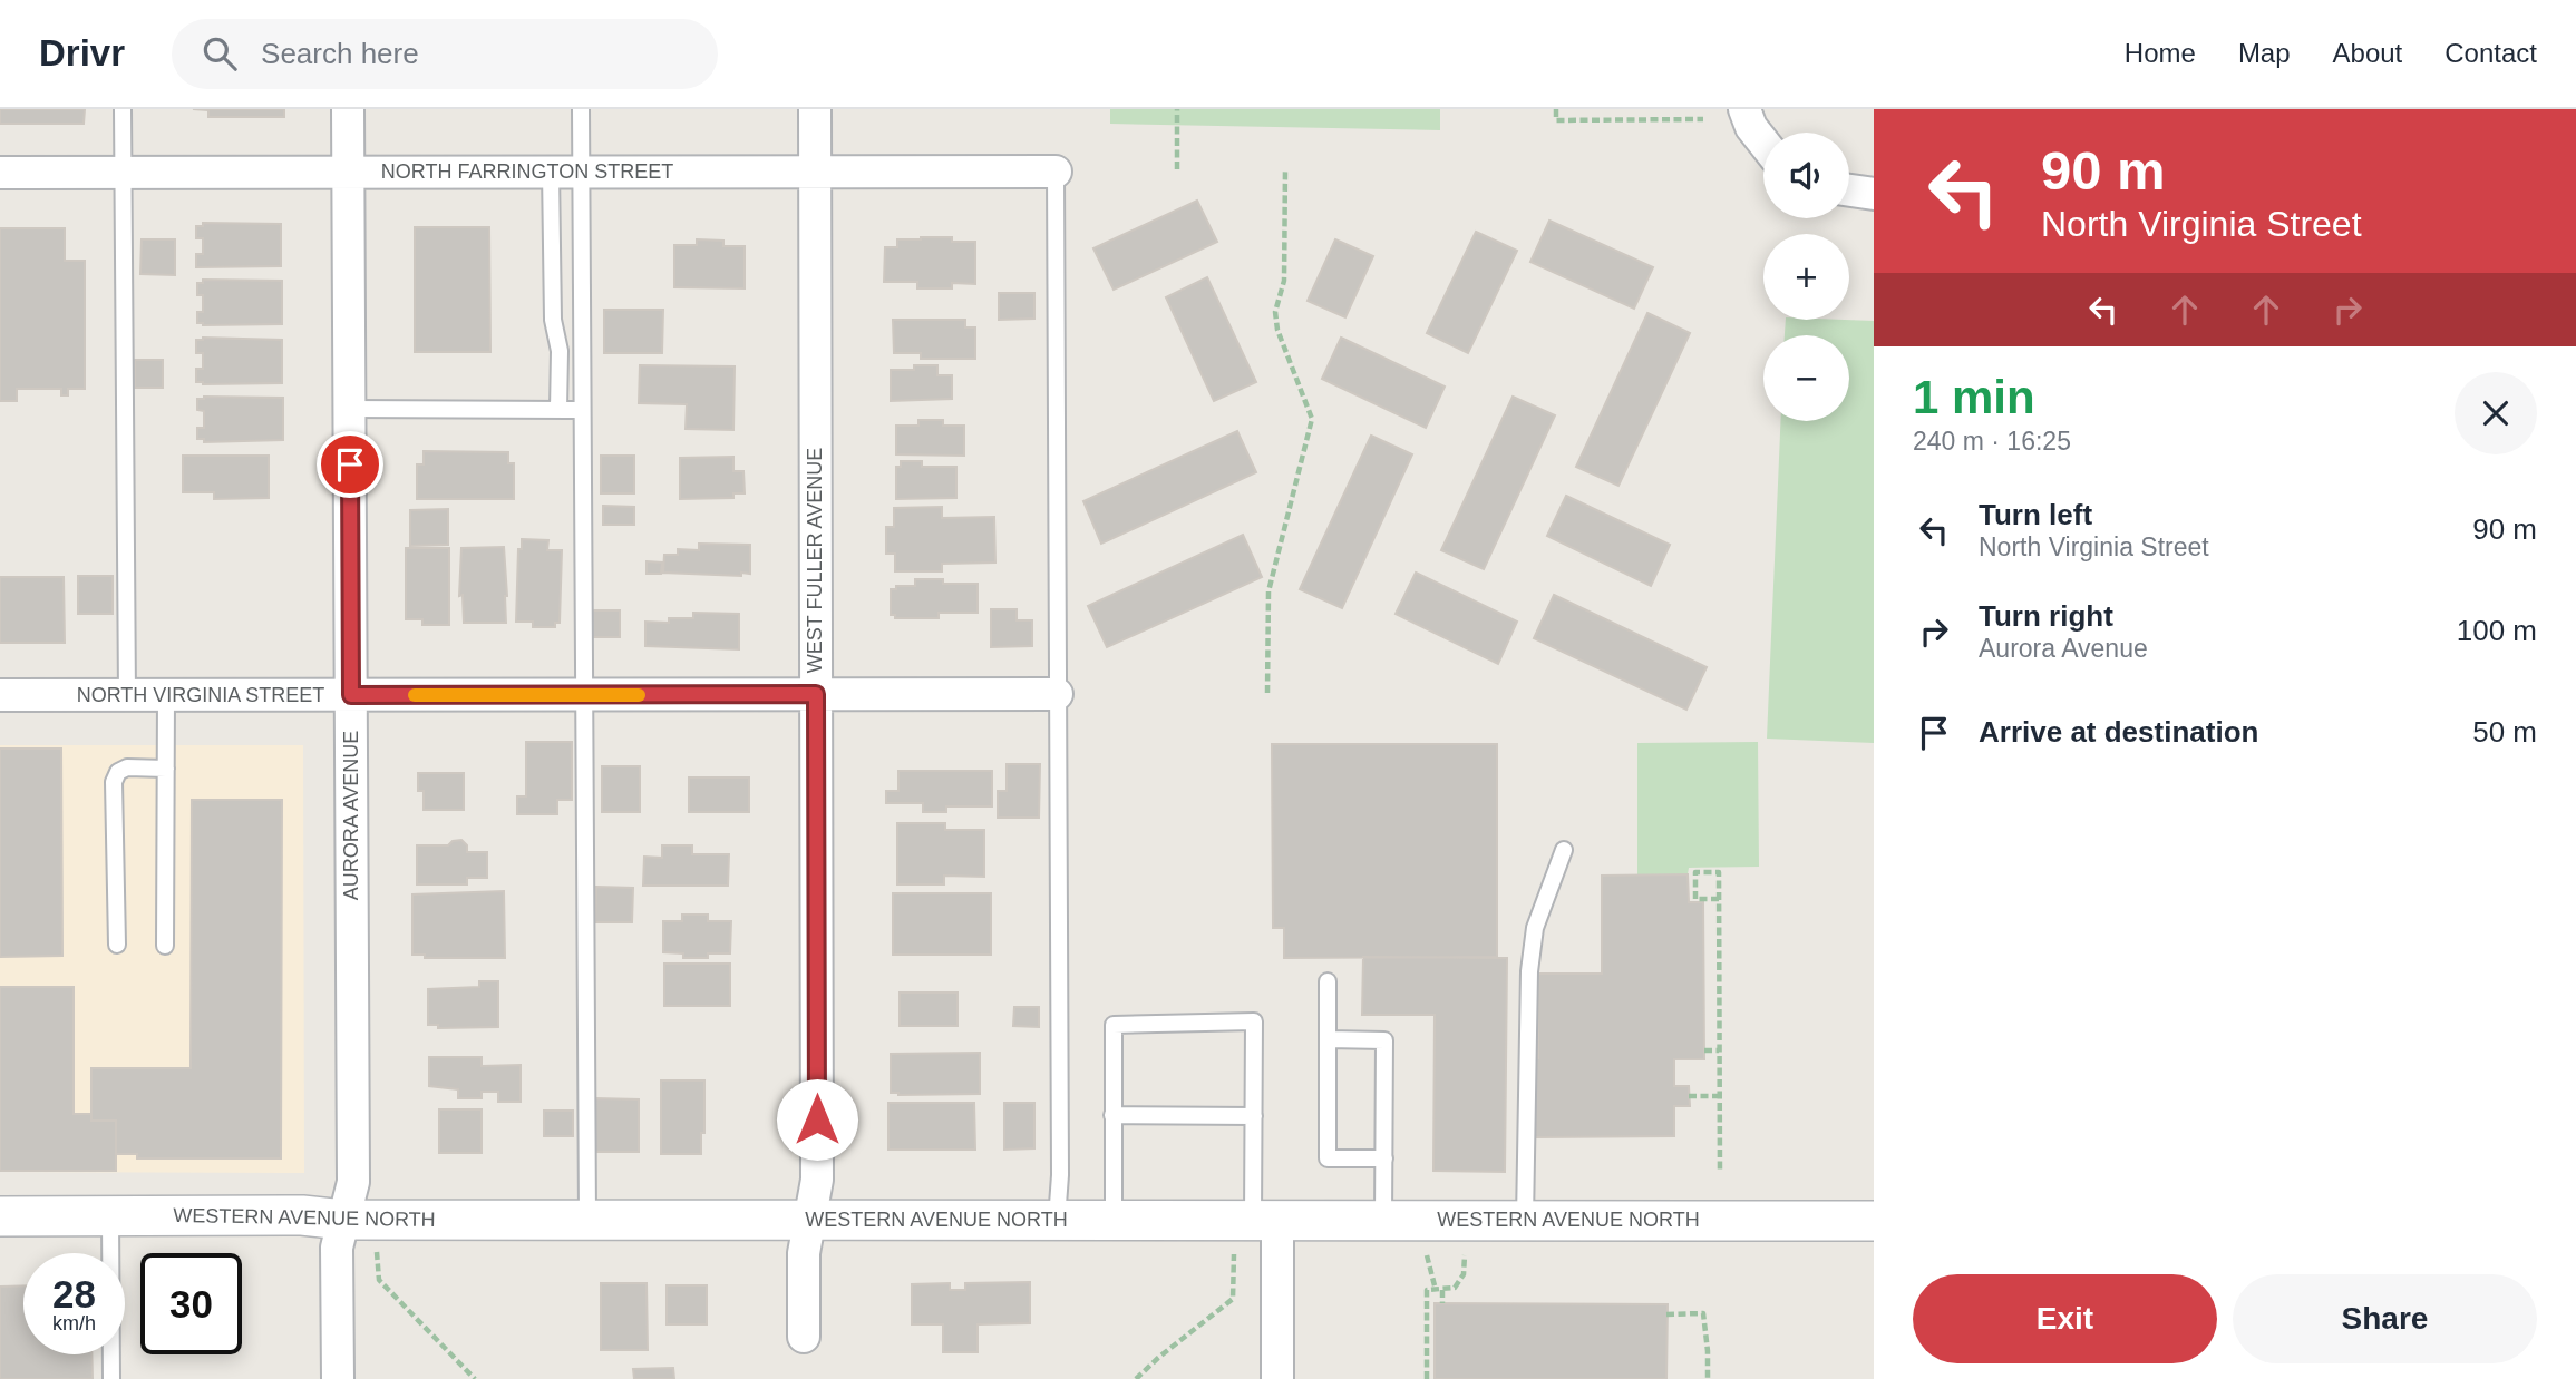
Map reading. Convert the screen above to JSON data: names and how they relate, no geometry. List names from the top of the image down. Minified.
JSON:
{"streets":{"street":["NORTH FARRINGTON STREET","WEST FULLER AVENUE","NORTH VIRGINIA STREET","AURORA AVENUE","WESTERN AVENUE NORTH"]},"crossings":[["NORTH FARRINGTON STREET","WEST FULLER AVENUE"],["NORTH FARRINGTON STREET","AURORA AVENUE"],["WEST FULLER AVENUE","NORTH VIRGINIA STREET"],["WEST FULLER AVENUE","WESTERN AVENUE NORTH"],["NORTH VIRGINIA STREET","AURORA AVENUE"],["AURORA AVENUE","WESTERN AVENUE NORTH"]],"page":{"header":"Drivr","search":"Search here","nav":["Home","Map","About","Contact"],"turn":["90 m","North Virginia Street"],"map_buttons":["+","−"],"heading":["1 min","240 m · 16:25"],"list":[{"name":"Turn left","note":"North Virginia Street","value":"90 m"},{"name":"Turn right","note":"Aurora Avenue","value":"100 m"},{"name":"Arrive at destination","value":"50 m"}],"speed":"28 km/h","limit":"30","buttons":["Exit","Share"]}}
